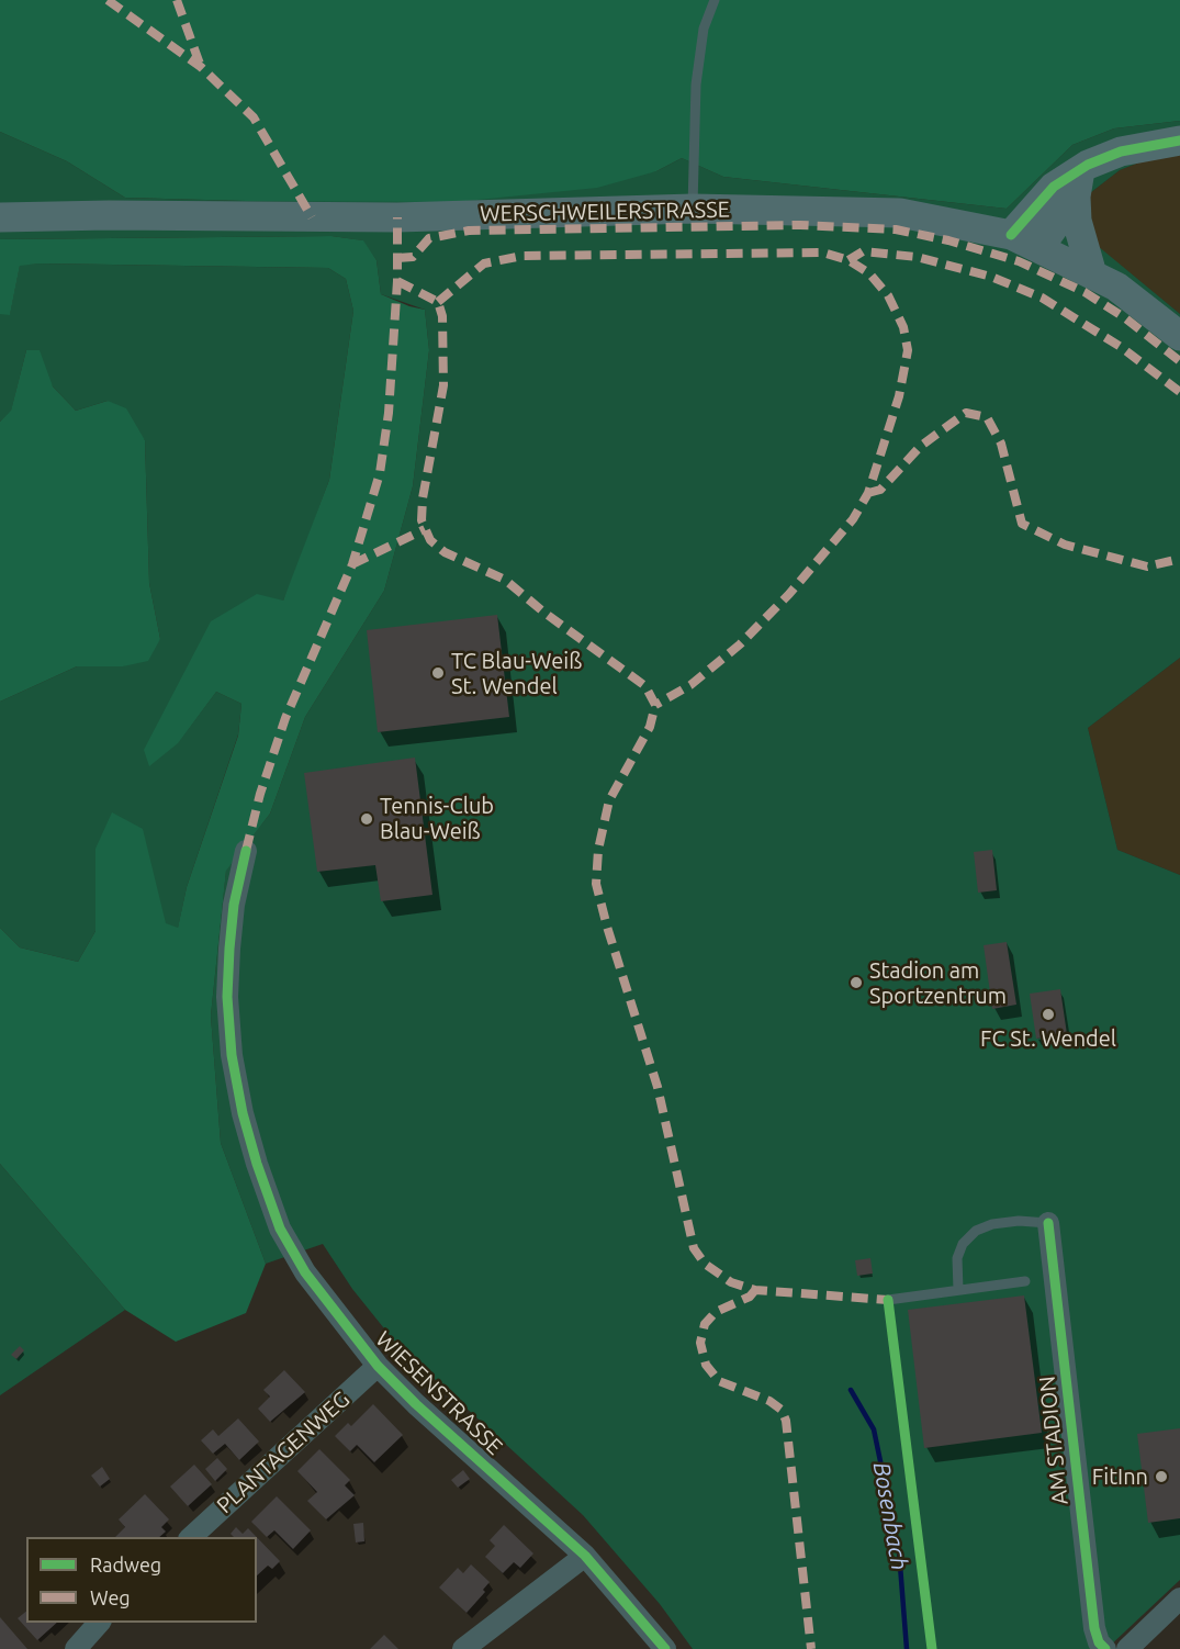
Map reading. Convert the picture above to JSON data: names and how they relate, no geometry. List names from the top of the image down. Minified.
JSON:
{"streets":{"main road":["WERSCHWEILERSTRASSE"],"street":["WIESENSTRASSE","AM STADION","PLANTAGENWEG"]},"crossings":[["WIESENSTRASSE","PLANTAGENWEG"]],"water":["Bosenbach"],"places":["TC Blau-Weiß St. Wendel","Tennis-Club Blau-Weiß","Stadion am Sportzentrum","FC St. Wendel","FitInn"],"legend":["Radweg","Weg"]}
